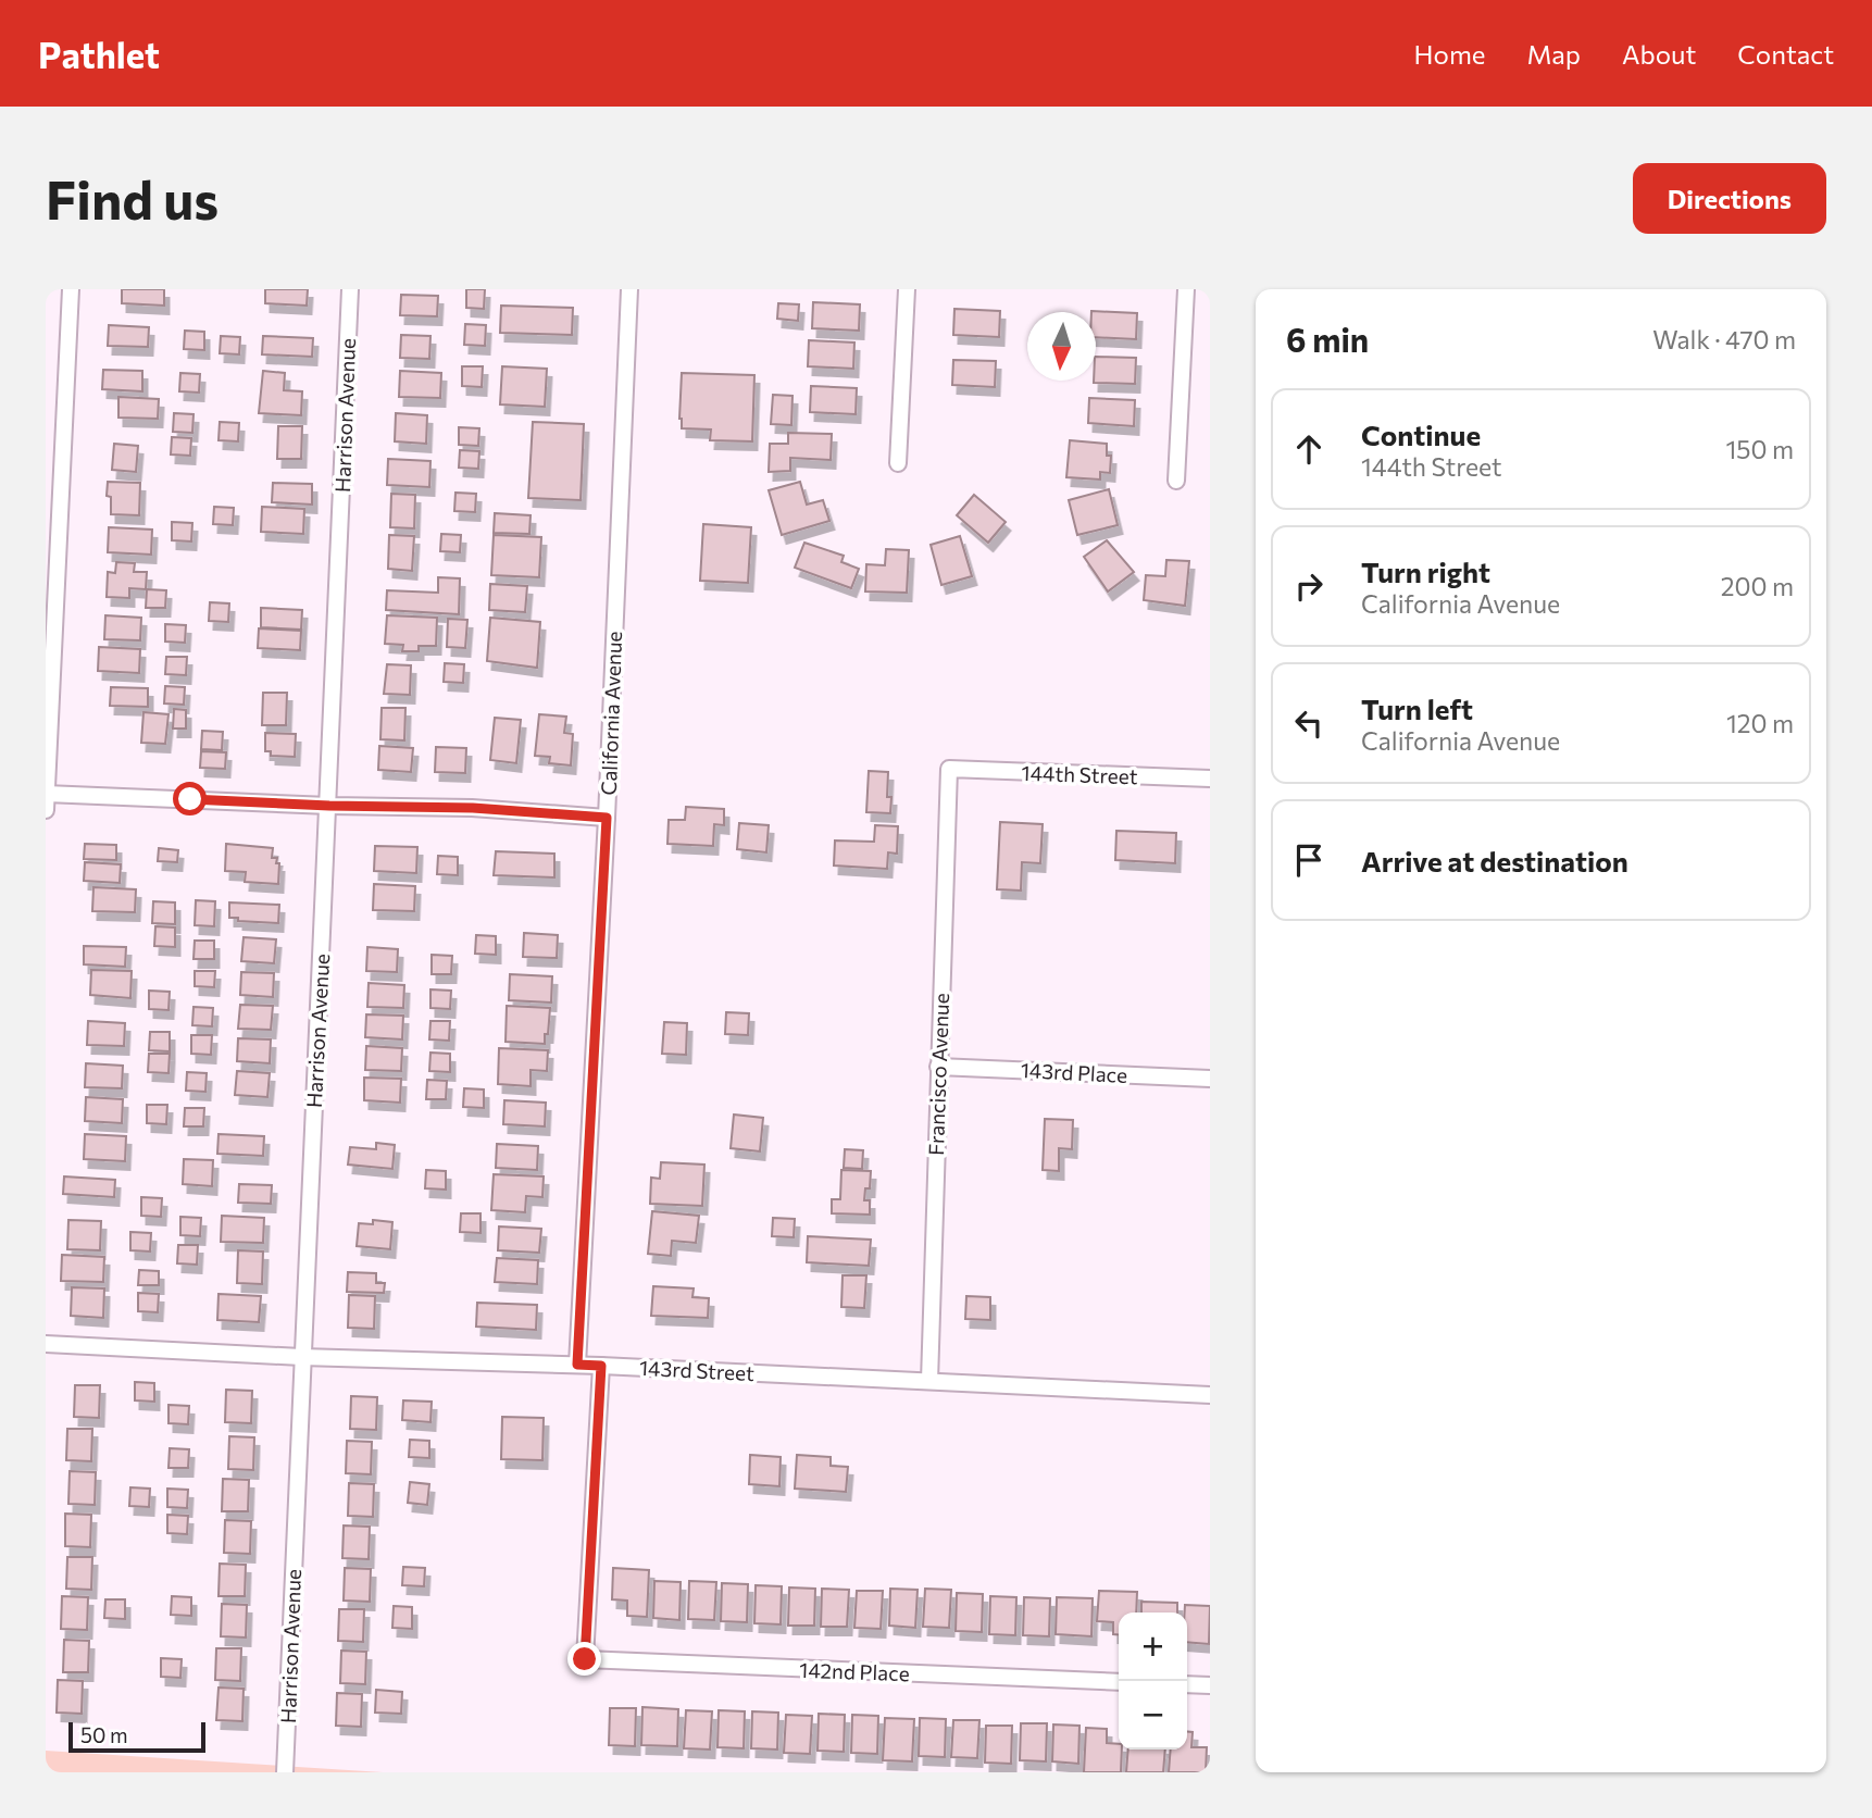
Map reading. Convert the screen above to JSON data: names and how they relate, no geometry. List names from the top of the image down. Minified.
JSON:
{"streets":{"street":["Harrison Avenue","California Avenue","144th Street","143rd Place","Francisco Avenue","143rd Street","142nd Place"]},"crossings":[["Harrison Avenue","143rd Street"],["California Avenue","143rd Street"],["144th Street","Francisco Avenue"],["143rd Place","Francisco Avenue"],["Francisco Avenue","143rd Street"],["143rd Street","142nd Place"]],"scale_bar":"50 m","north":"bottom","page":{"header":"Pathlet","nav":["Home","Map","About","Contact"],"buttons":"Directions","title":"Find us","heading":["6 min","Walk · 470 m"],"list":[["Continue","144th Street","150 m"],["Turn right","California Avenue","200 m"],["Turn left","California Avenue","120 m"],"Arrive at destination"],"map_buttons":["+","−"],"scale":"50 m"}}
